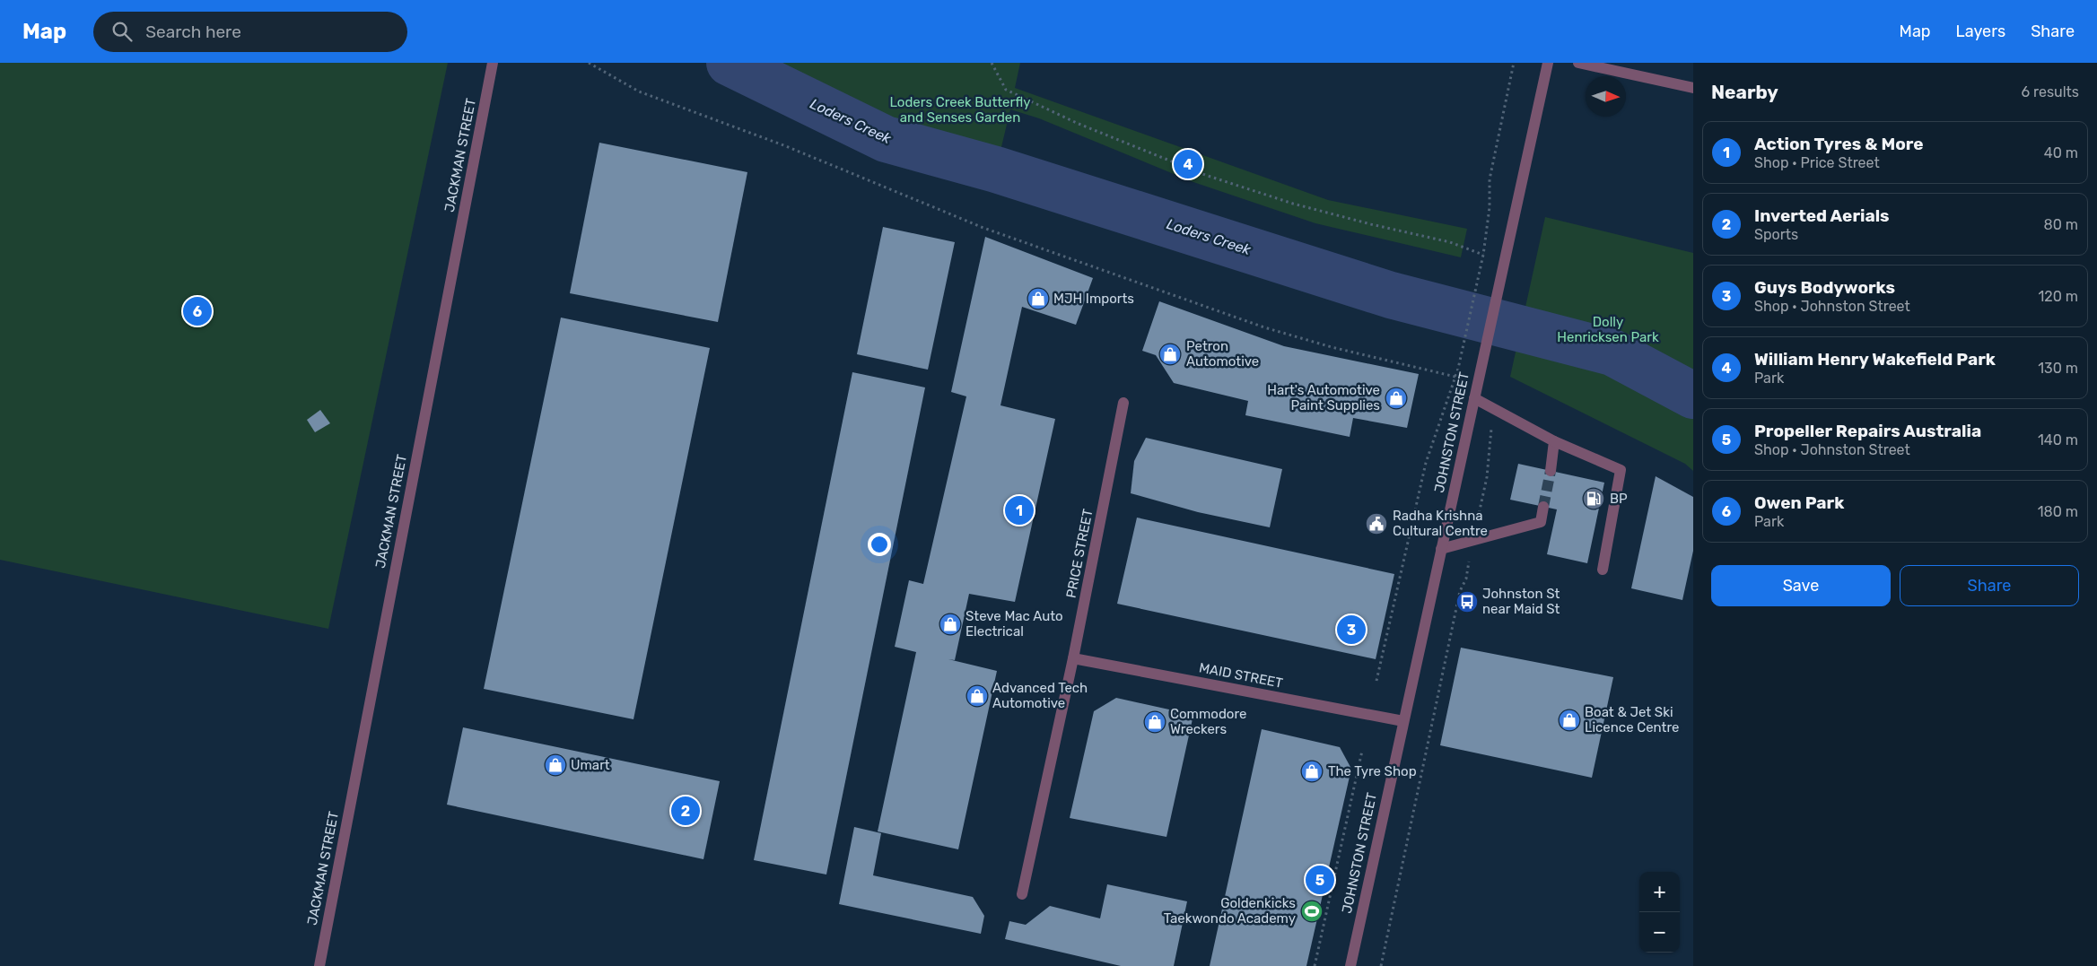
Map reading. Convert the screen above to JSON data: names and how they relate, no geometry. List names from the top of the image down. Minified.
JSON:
{"streets":{"street":["JACKMAN STREET","JOHNSTON STREET","PRICE STREET","MAID STREET"]},"crossings":[["JOHNSTON STREET","MAID STREET"],["PRICE STREET","MAID STREET"]],"water":["Loders Creek"],"parks":["Loders Creek Butterfly and Senses Garden","Dolly Henricksen Park"],"places":{"shop":["MJH Imports","Petron Automotive","Hart's Automotive Paint Supplies","Steve Mac Auto Electrical","Advanced Tech Automotive","Boat & Jet Ski Licence Centre","Commodore Wreckers","Umart","The Tyre Shop"],"fuel station":["BP"],"public building":["Radha Krishna Cultural Centre"],"bus stop":["Johnston St near Maid St"],"sports":["Goldenkicks Taekwondo Academy"]},"north":"right","page":{"header":"Map","search":"Search here","nav":["Map","Layers","Share"],"heading":["Nearby","6 results"],"list":[{"mark":"1","name":"Action Tyres & More","note":"Shop · Price Street","value":"40 m"},{"mark":"2","name":"Inverted Aerials","note":"Sports","value":"80 m"},{"mark":"3","name":"Guys Bodyworks","note":"Shop · Johnston Street","value":"120 m"},{"mark":"4","name":"William Henry Wakefield Park","note":"Park","value":"130 m"},{"mark":"5","name":"Propeller Repairs Australia","note":"Shop · Johnston Street","value":"140 m"},{"mark":"6","name":"Owen Park","note":"Park","value":"180 m"}],"pins":["4","6","1","3","2","5"],"buttons":["Save","Share"],"map_buttons":["+","−"]}}
